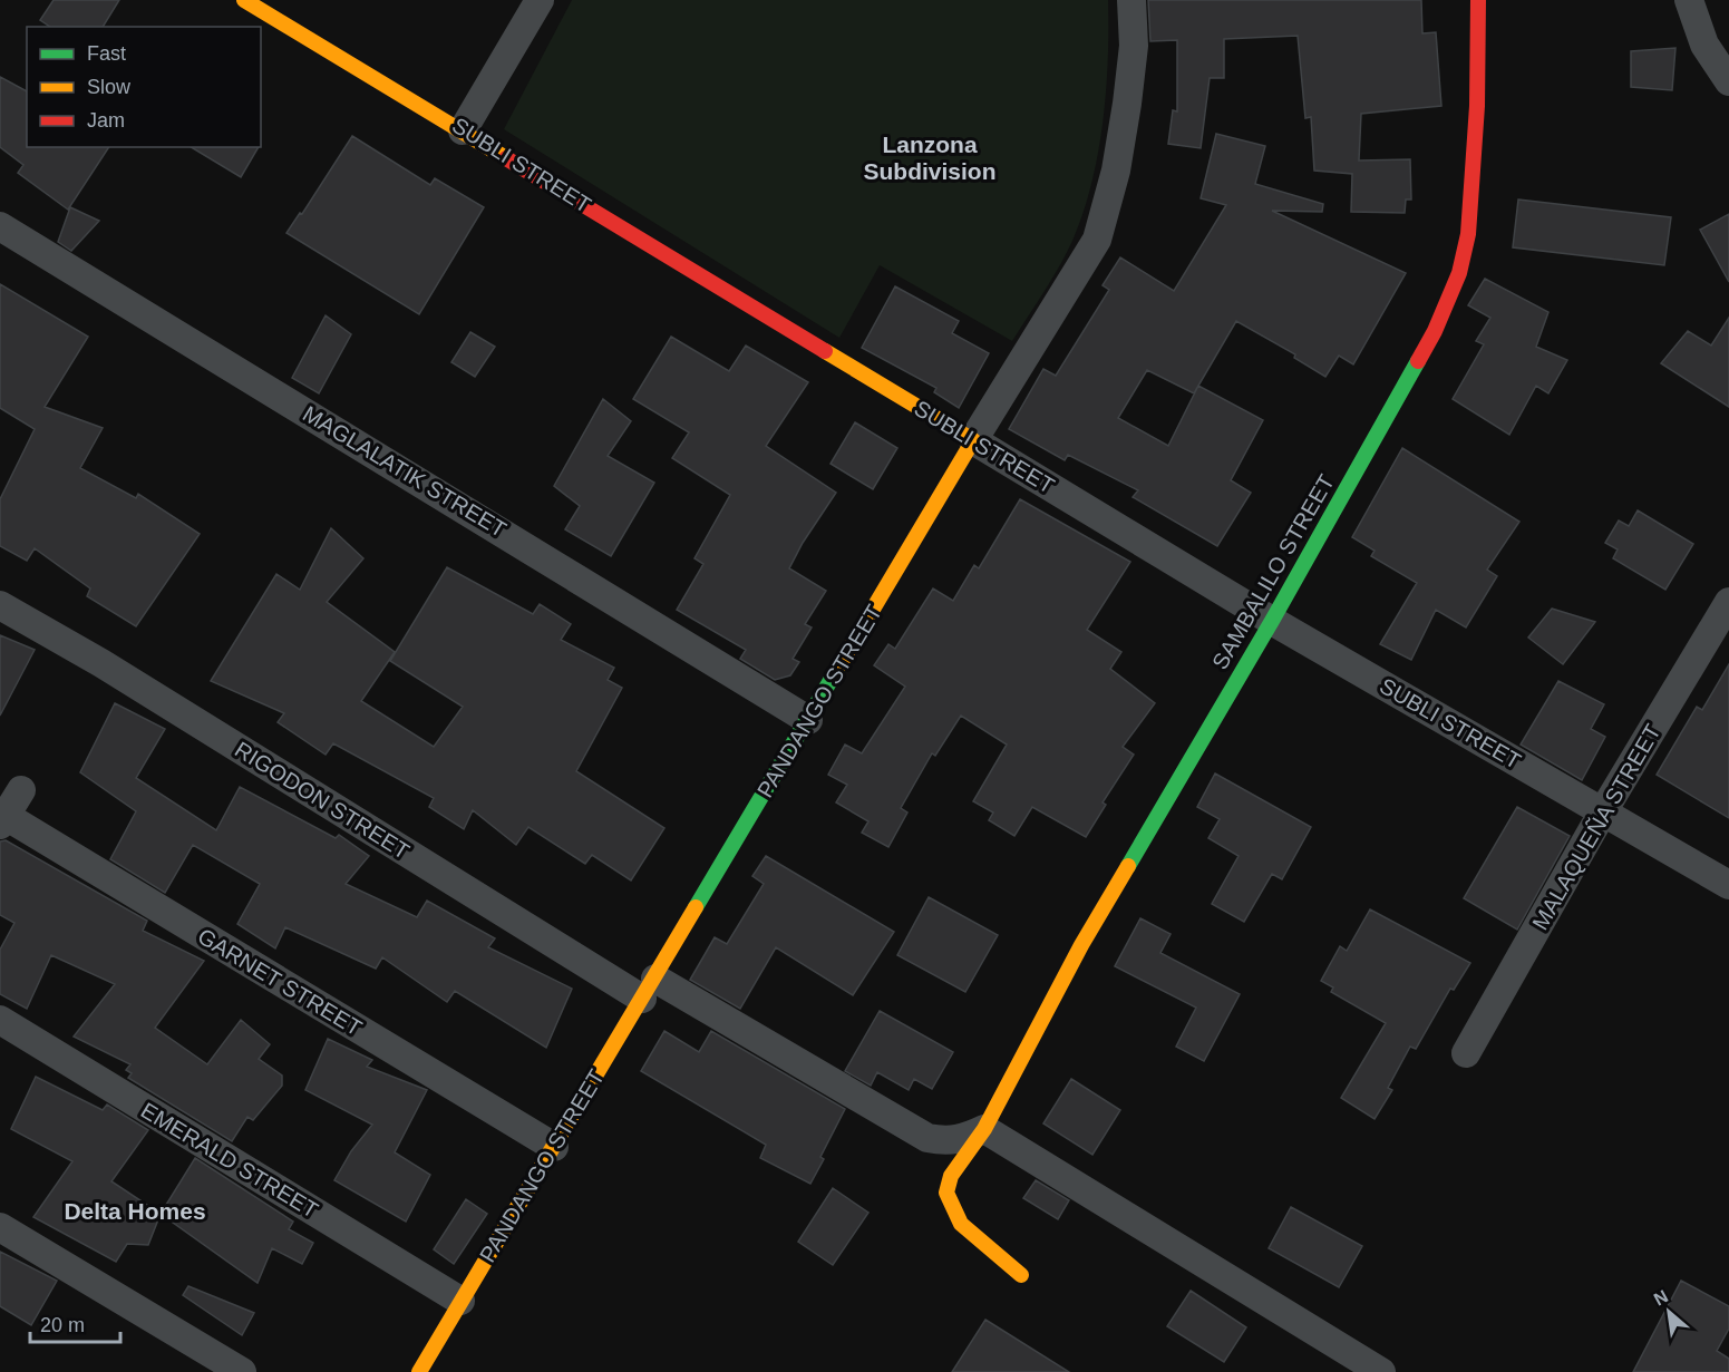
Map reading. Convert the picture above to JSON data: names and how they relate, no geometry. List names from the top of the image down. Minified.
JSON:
{"streets":{"street":["SUBLI STREET","MAGLALATIK STREET","SAMBALILO STREET","PANDANGO STREET","RIGODON STREET","MALAQUEÑA STREET","GARNET STREET","EMERALD STREET"]},"crossings":[["SUBLI STREET","SAMBALILO STREET"],["SUBLI STREET","PANDANGO STREET"],["SUBLI STREET","MALAQUEÑA STREET"],["MAGLALATIK STREET","PANDANGO STREET"],["SAMBALILO STREET","RIGODON STREET"],["PANDANGO STREET","RIGODON STREET"],["PANDANGO STREET","GARNET STREET"],["PANDANGO STREET","EMERALD STREET"]],"districts":["Lanzona Subdivision","Delta Homes"],"legend":["Fast","Slow","Jam"],"scale_bar":"20 m","north":"top left"}
